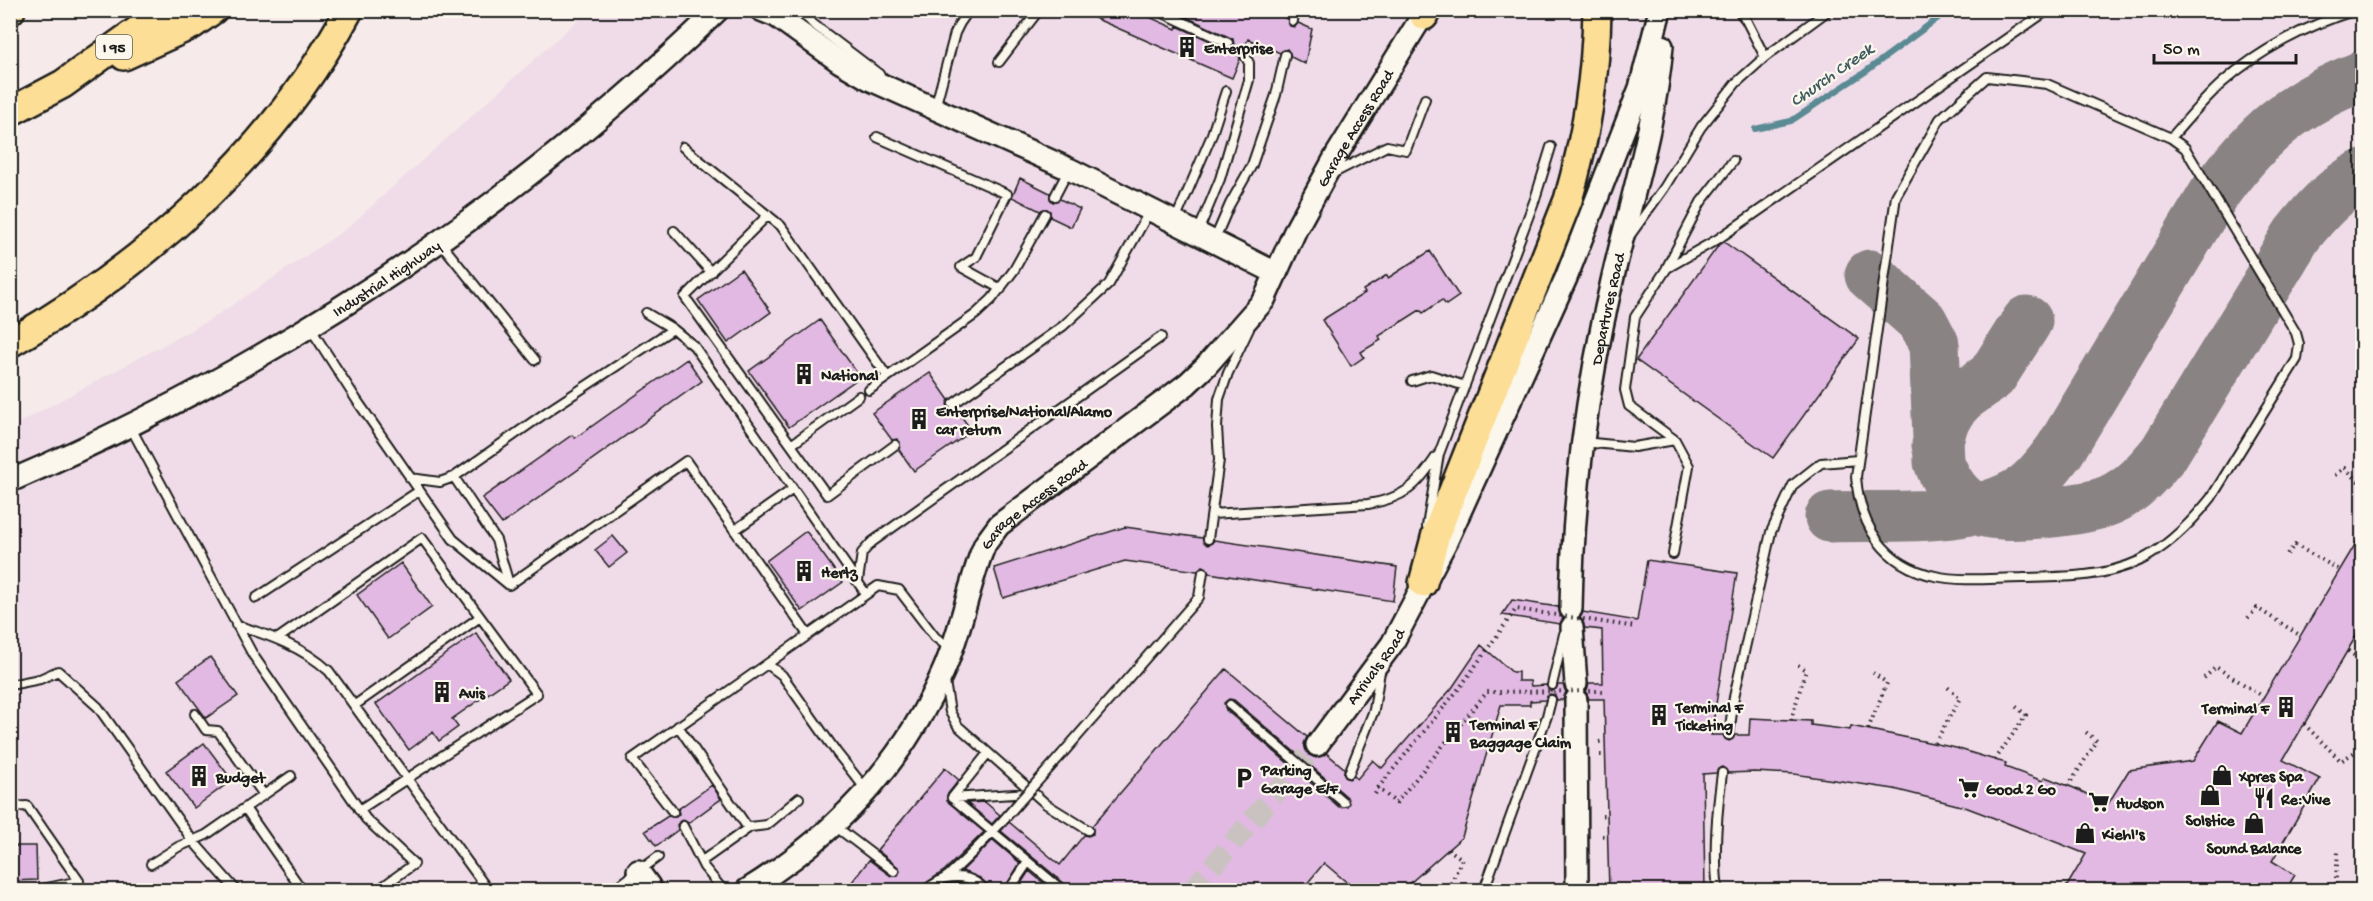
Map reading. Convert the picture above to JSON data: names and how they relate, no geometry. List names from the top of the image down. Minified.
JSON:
{"streets":{"highway":["I 95"],"street":["Garage Access Road","Industrial Highway","Departures Road","Arrivals Road"]},"crossings":[["Departures Road","Arrivals Road"]],"water":["Church Creek"],"places":{"building":["Enterprise","National","Enterprise/National/Alamo car return","Hertz","Avis","Terminal F","Terminal F Ticketing","Terminal F Baggage Claim","Budget"],"shop":["Xpres Spa","Solstice","Sound Balance","Kiehl's"],"parking":["Parking Garage E/F"],"supermarket":["Good 2 Go","Hudson"],"restaurant":["Re:Vive"]},"scale_bar":"50 m"}
